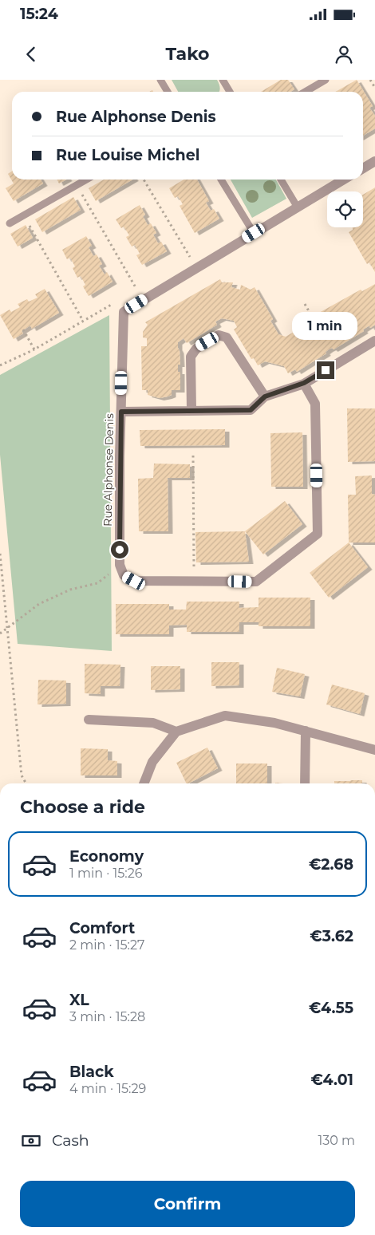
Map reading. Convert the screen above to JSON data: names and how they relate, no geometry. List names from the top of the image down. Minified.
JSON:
{"streets":{"street":["Rue Alphonse Denis"]},"page":{"status":"15:24","header":"Tako","banner":["Rue Alphonse Denis","Rue Louise Michel"],"bubble":"1 min","heading":"Choose a ride","list":[{"name":"Economy","note":"1 min · 15:26","value":"€2.68"},{"name":"Comfort","note":"2 min · 15:27","value":"€3.62"},{"name":"XL","note":"3 min · 15:28","value":"€4.55"},{"name":"Black","note":"4 min · 15:29","value":"€4.01"}],"pay":["Cash","130 m"],"buttons":"Confirm"}}
